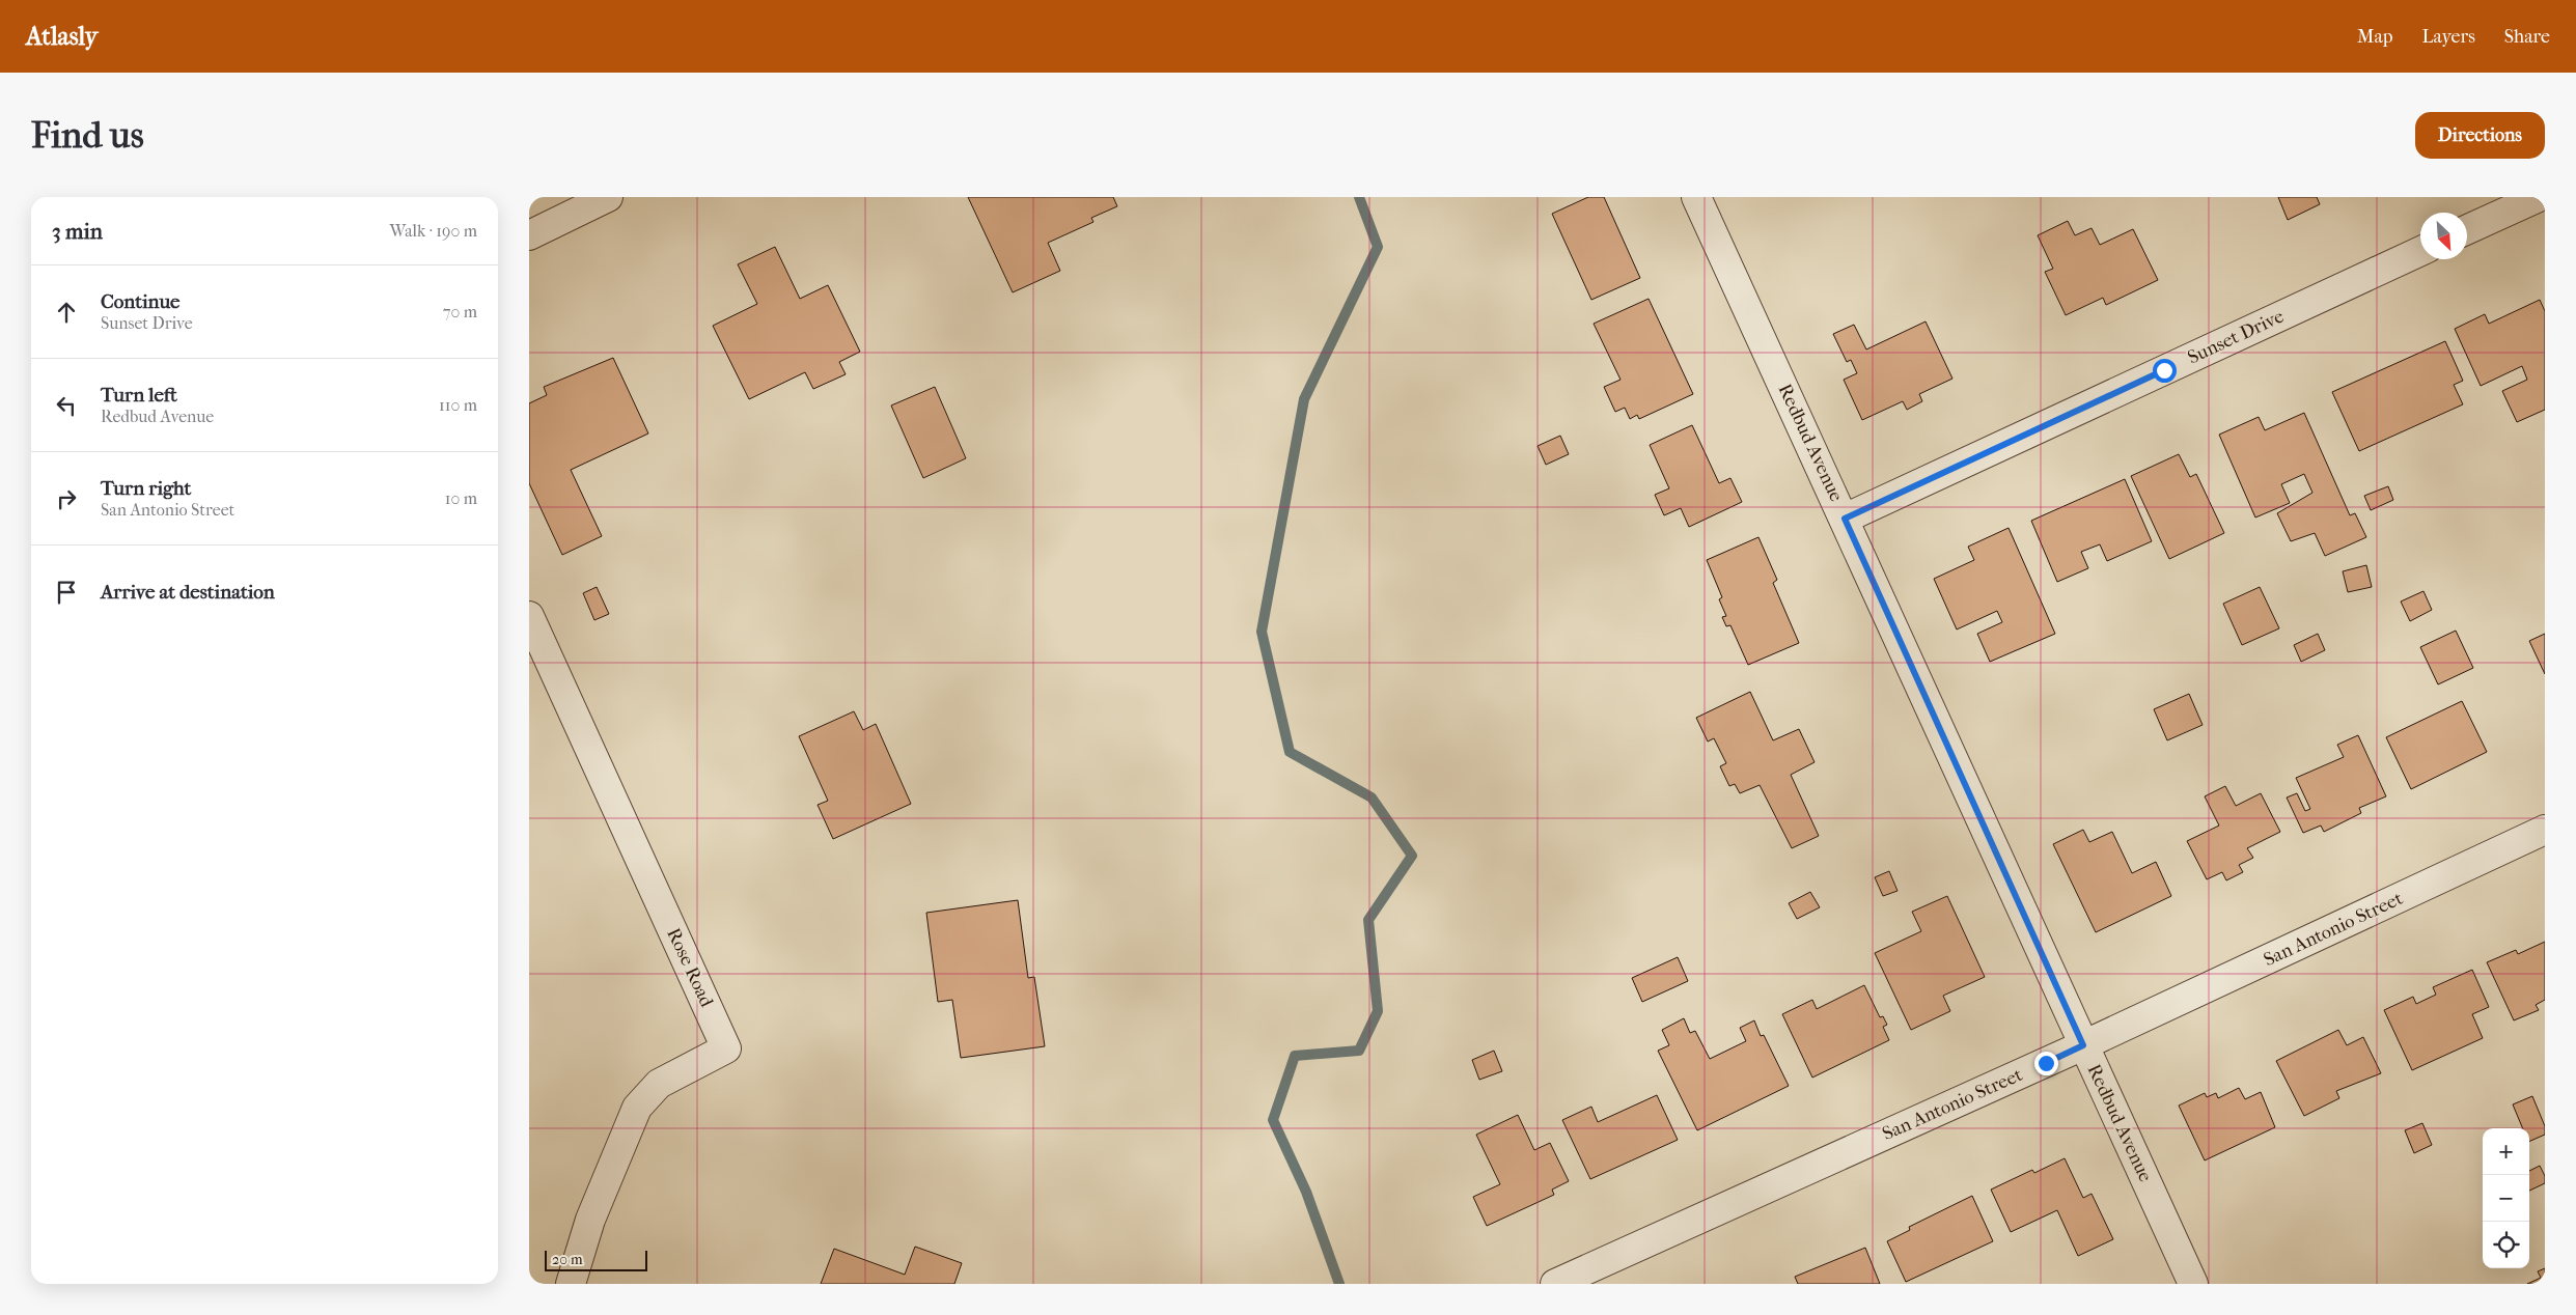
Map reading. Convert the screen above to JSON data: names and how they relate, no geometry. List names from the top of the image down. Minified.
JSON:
{"streets":{"street":["Sunset Drive","Redbud Avenue","San Antonio Street","Rose Road"]},"crossings":[["Sunset Drive","Redbud Avenue"],["Redbud Avenue","San Antonio Street"]],"scale_bar":"20 m","north":"bottom right","page":{"header":"Atlasly","nav":["Map","Layers","Share"],"buttons":"Directions","title":"Find us","heading":["3 min","Walk · 190 m"],"list":[["Continue","Sunset Drive","70 m"],["Turn left","Redbud Avenue","110 m"],["Turn right","San Antonio Street","10 m"],"Arrive at destination"],"map_buttons":["+","−"],"scale":"20 m"}}
